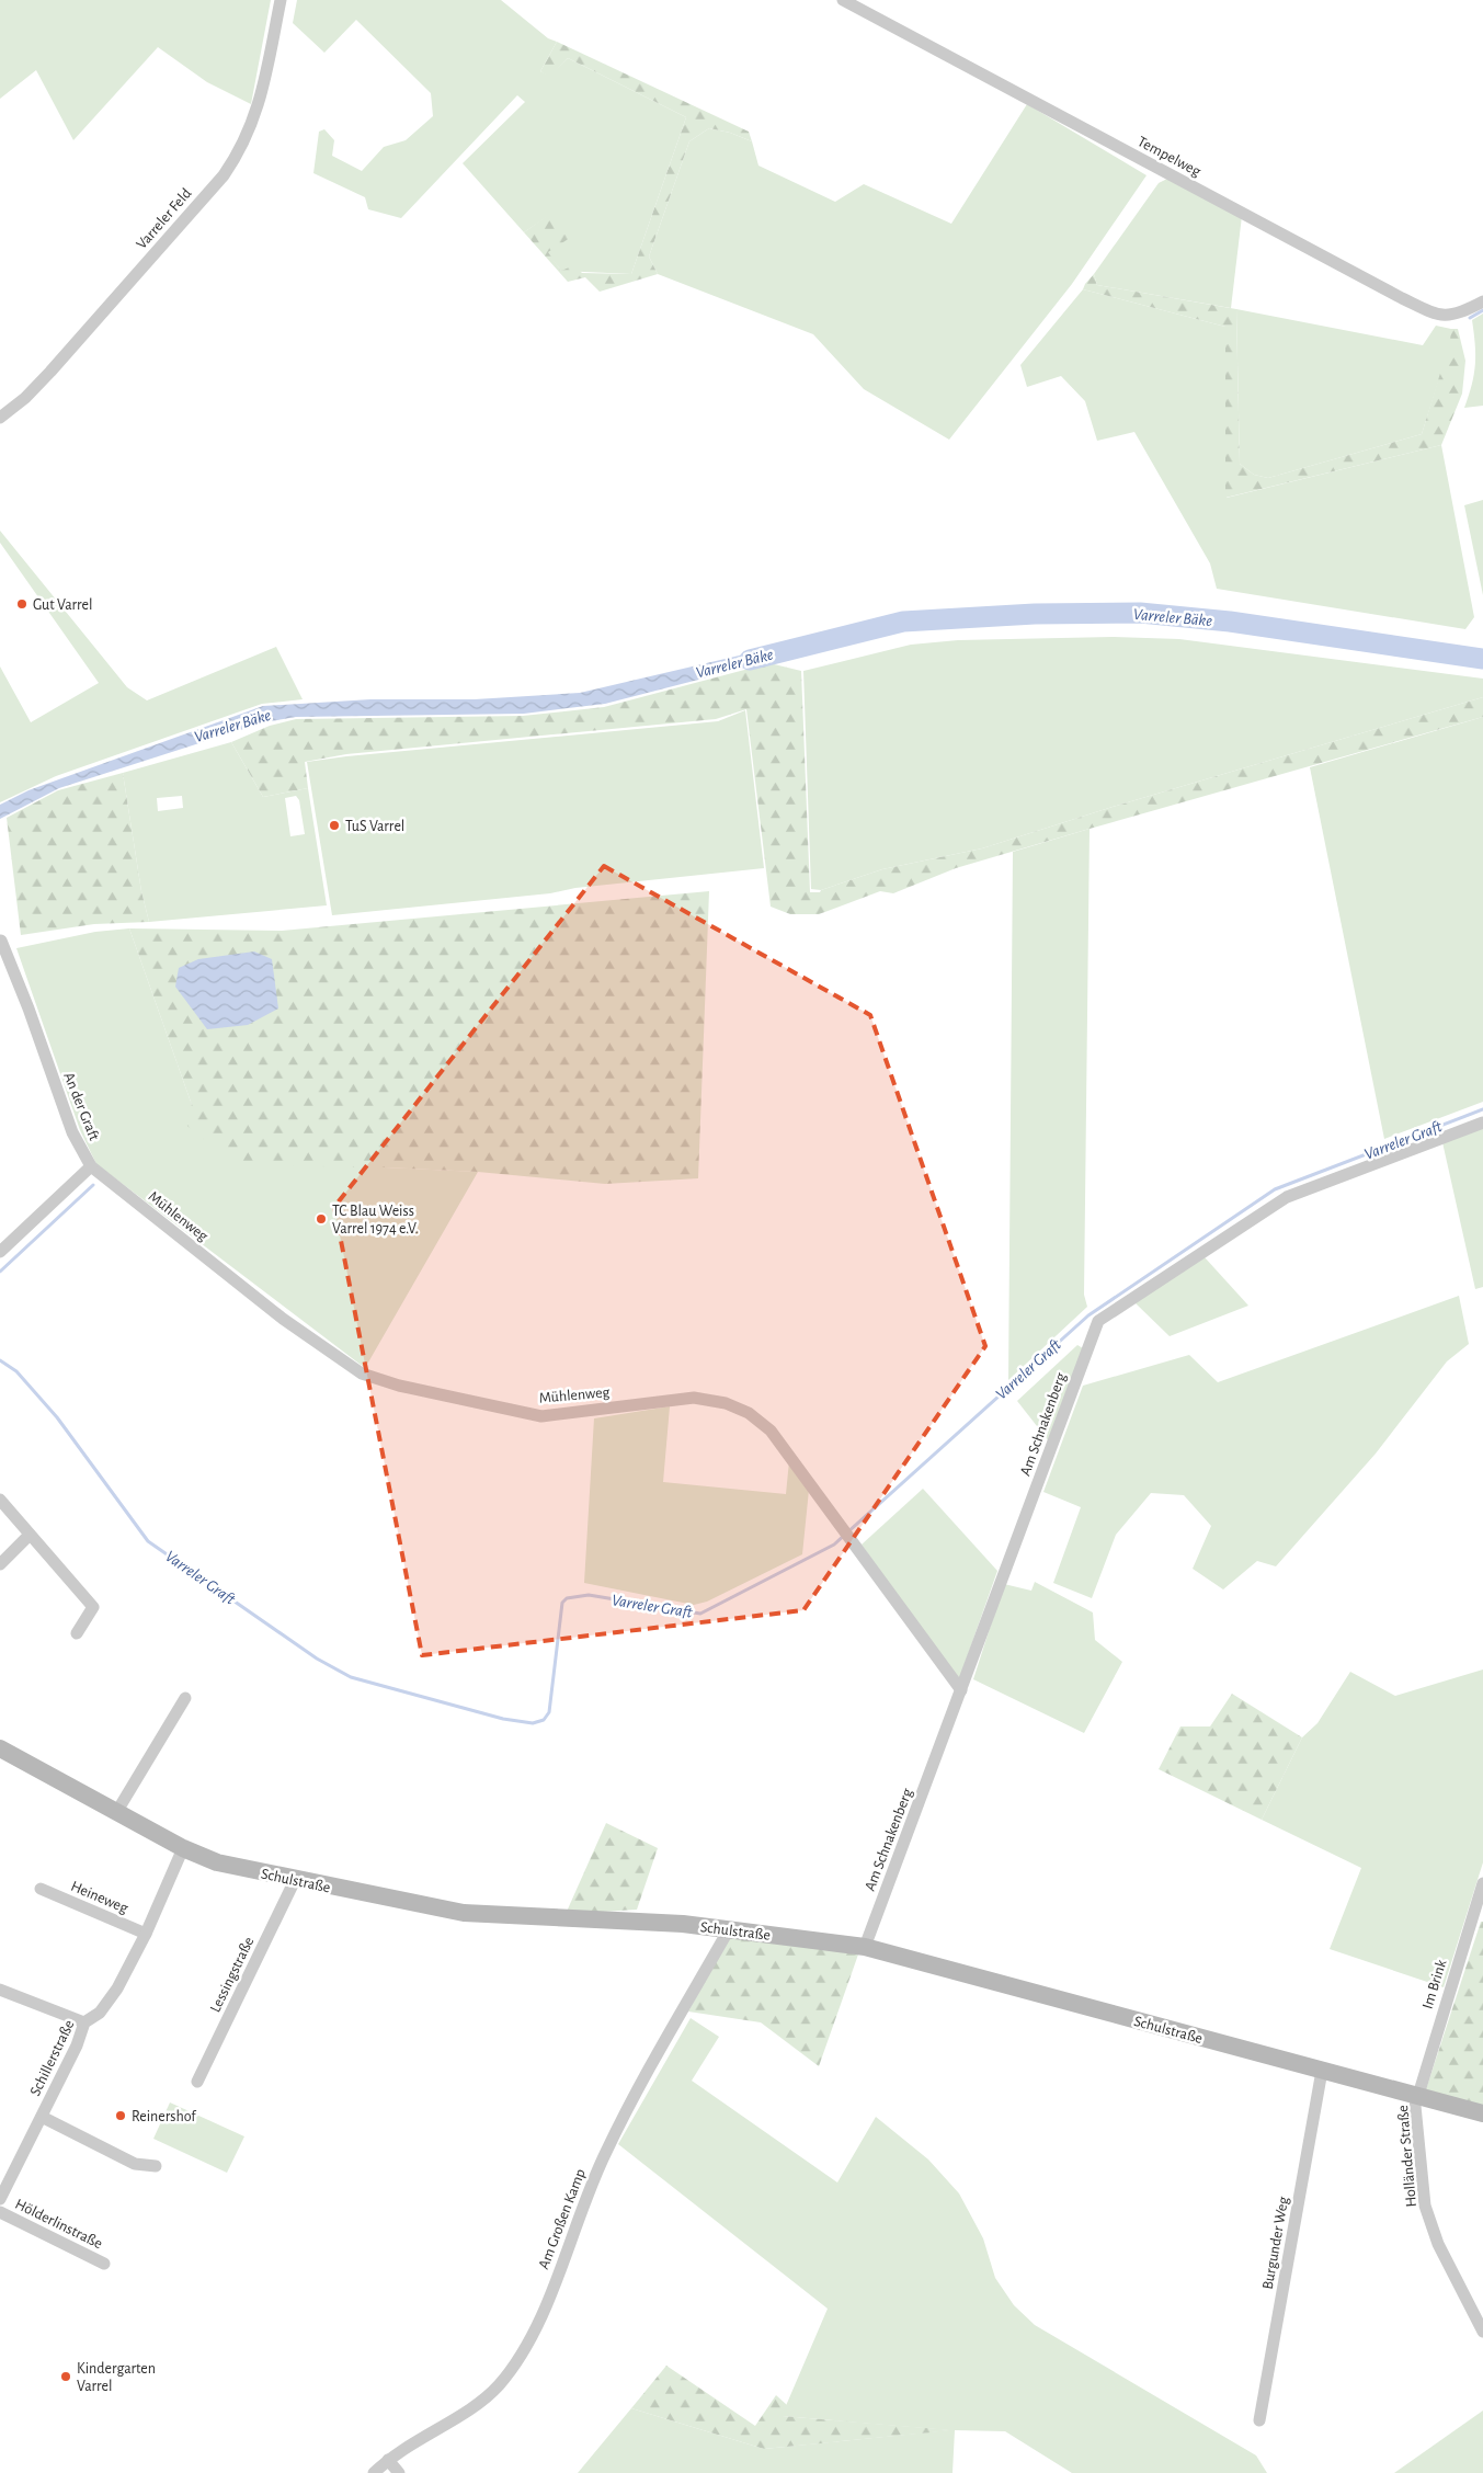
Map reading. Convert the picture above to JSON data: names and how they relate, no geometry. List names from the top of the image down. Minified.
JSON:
{"streets":{"street":["Tempelweg","Varreler Feld","An der Graft","Mühlenweg","Am Schnakenberg","Schulstraße","Heineweg","Lessingstraße","Im Brink","Schillerstraße","Holländer Straße","Am Großen Kamp","Hölderlinstraße","Burgunder Weg"]},"crossings":[["An der Graft","Mühlenweg"],["Mühlenweg","Am Schnakenberg"],["Am Schnakenberg","Schulstraße"],["Schulstraße","Lessingstraße"],["Schulstraße","Im Brink"],["Schulstraße","Schillerstraße"],["Schulstraße","Holländer Straße"],["Schulstraße","Am Großen Kamp"],["Schulstraße","Burgunder Weg"],["Heineweg","Schillerstraße"],["Im Brink","Holländer Straße"]],"water":["Varreler Bäke","Varreler Graft"],"places":["Gut Varrel","TuS Varrel","TC Blau Weiss Varrel 1974 e.V.","Reinershof","Kindergarten Varrel"]}
